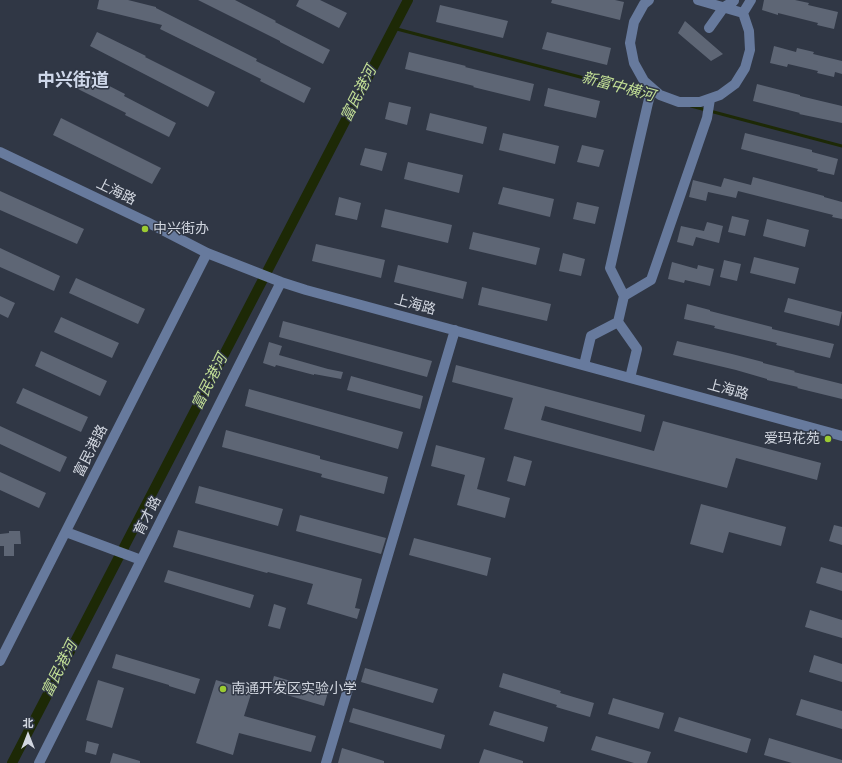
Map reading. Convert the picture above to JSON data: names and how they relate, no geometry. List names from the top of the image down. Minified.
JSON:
{"streets":{"street":["上海路","富民港路","育才路"]},"crossings":[["上海路","富民港路"],["上海路","育才路"]],"districts":["中兴街道"],"water":["新富中横河","富民港河"],"places":["中兴街办","爱玛花苑","南通开发区实验小学"],"north":"top"}
